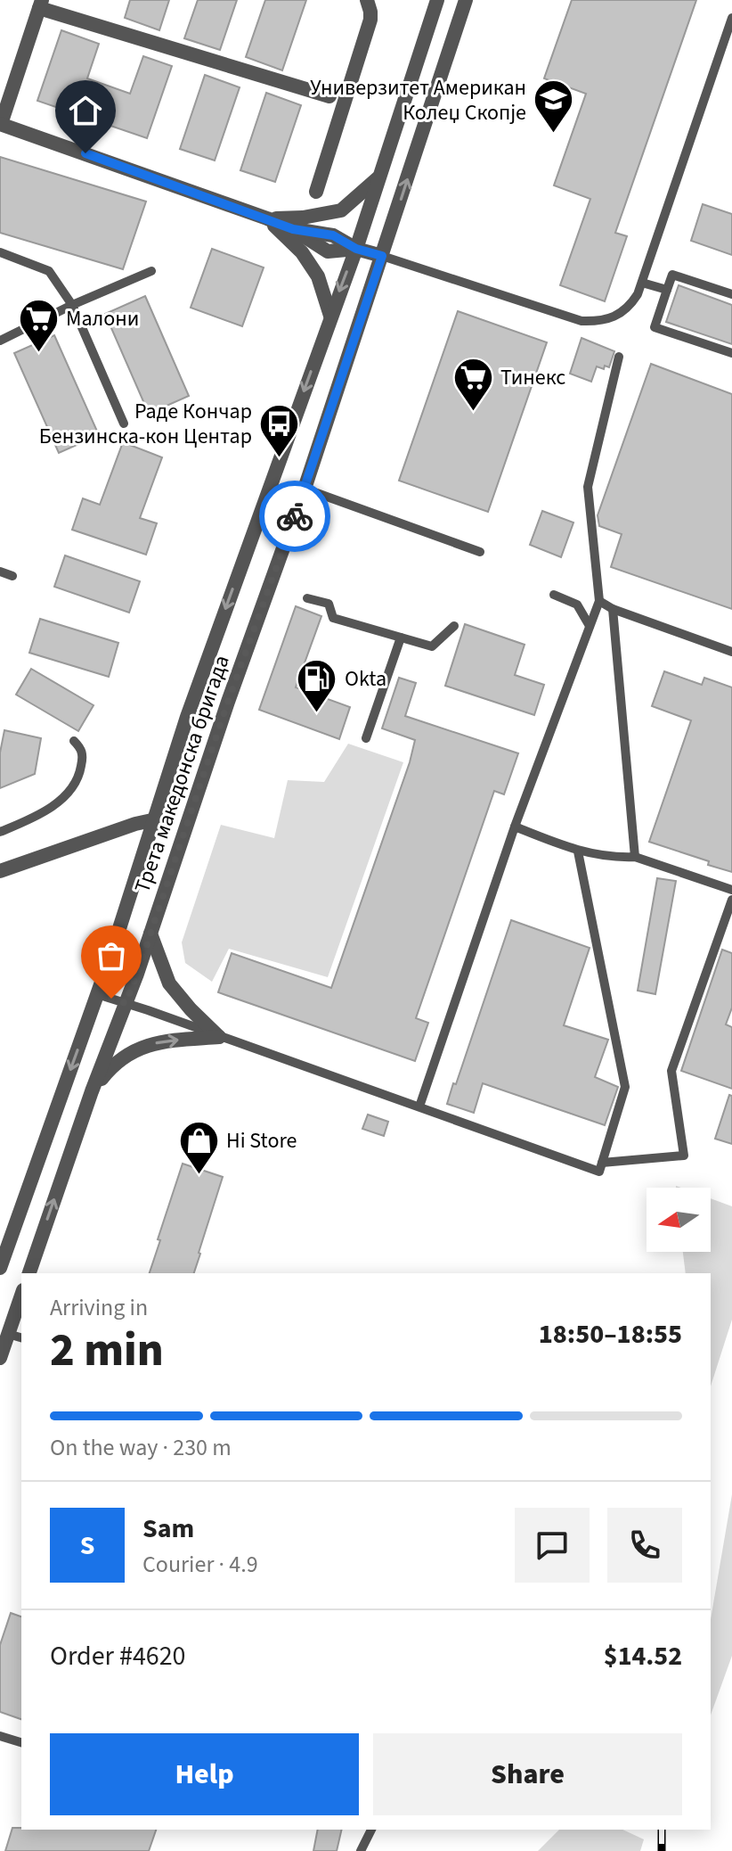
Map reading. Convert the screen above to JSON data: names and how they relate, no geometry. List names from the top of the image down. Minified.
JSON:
{"streets":{"street":["Трета македонска бригада"]},"places":{"school or university":["Универзитет Американ Колеџ Скопје"],"supermarket":["Малони","Тинекс"],"bus stop":["Раде Кончар Бензинска-кон Центар"],"fuel station":["Okta"],"shop":["Hi Store"]},"north":"left","page":{"heading":["2 min","Arriving in","18:50–18:55"],"panel":["Sam","Courier · 4.9","Order #4620","$14.52"],"bar":"On the way · 230 m","round":"S","buttons":["Help","Share"]}}
